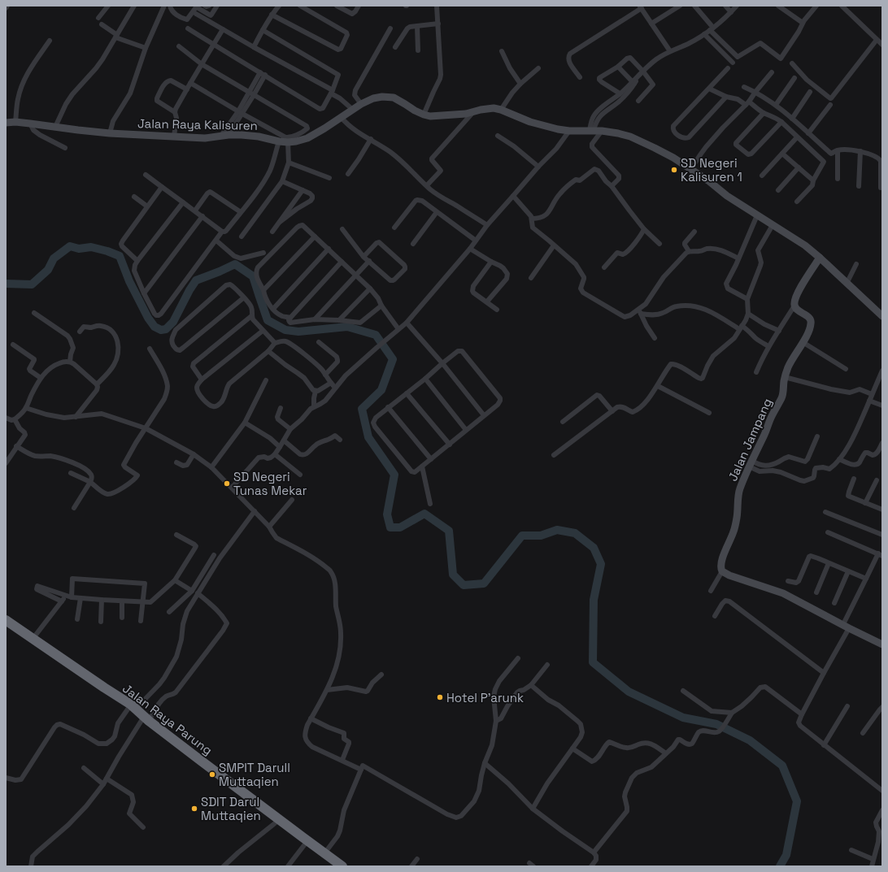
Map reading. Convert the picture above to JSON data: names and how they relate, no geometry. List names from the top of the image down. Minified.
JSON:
{"streets":{"highway":["Jalan Raya Parung"],"main road":["Jalan Raya Kalisuren","Jalan Jampang"]},"places":["SD Negeri Kalisuren 1","SD Negeri Tunas Mekar","Hotel P'arunk","SMPIT Darull Muttaqien","SDIT Darul Muttaqien"]}
